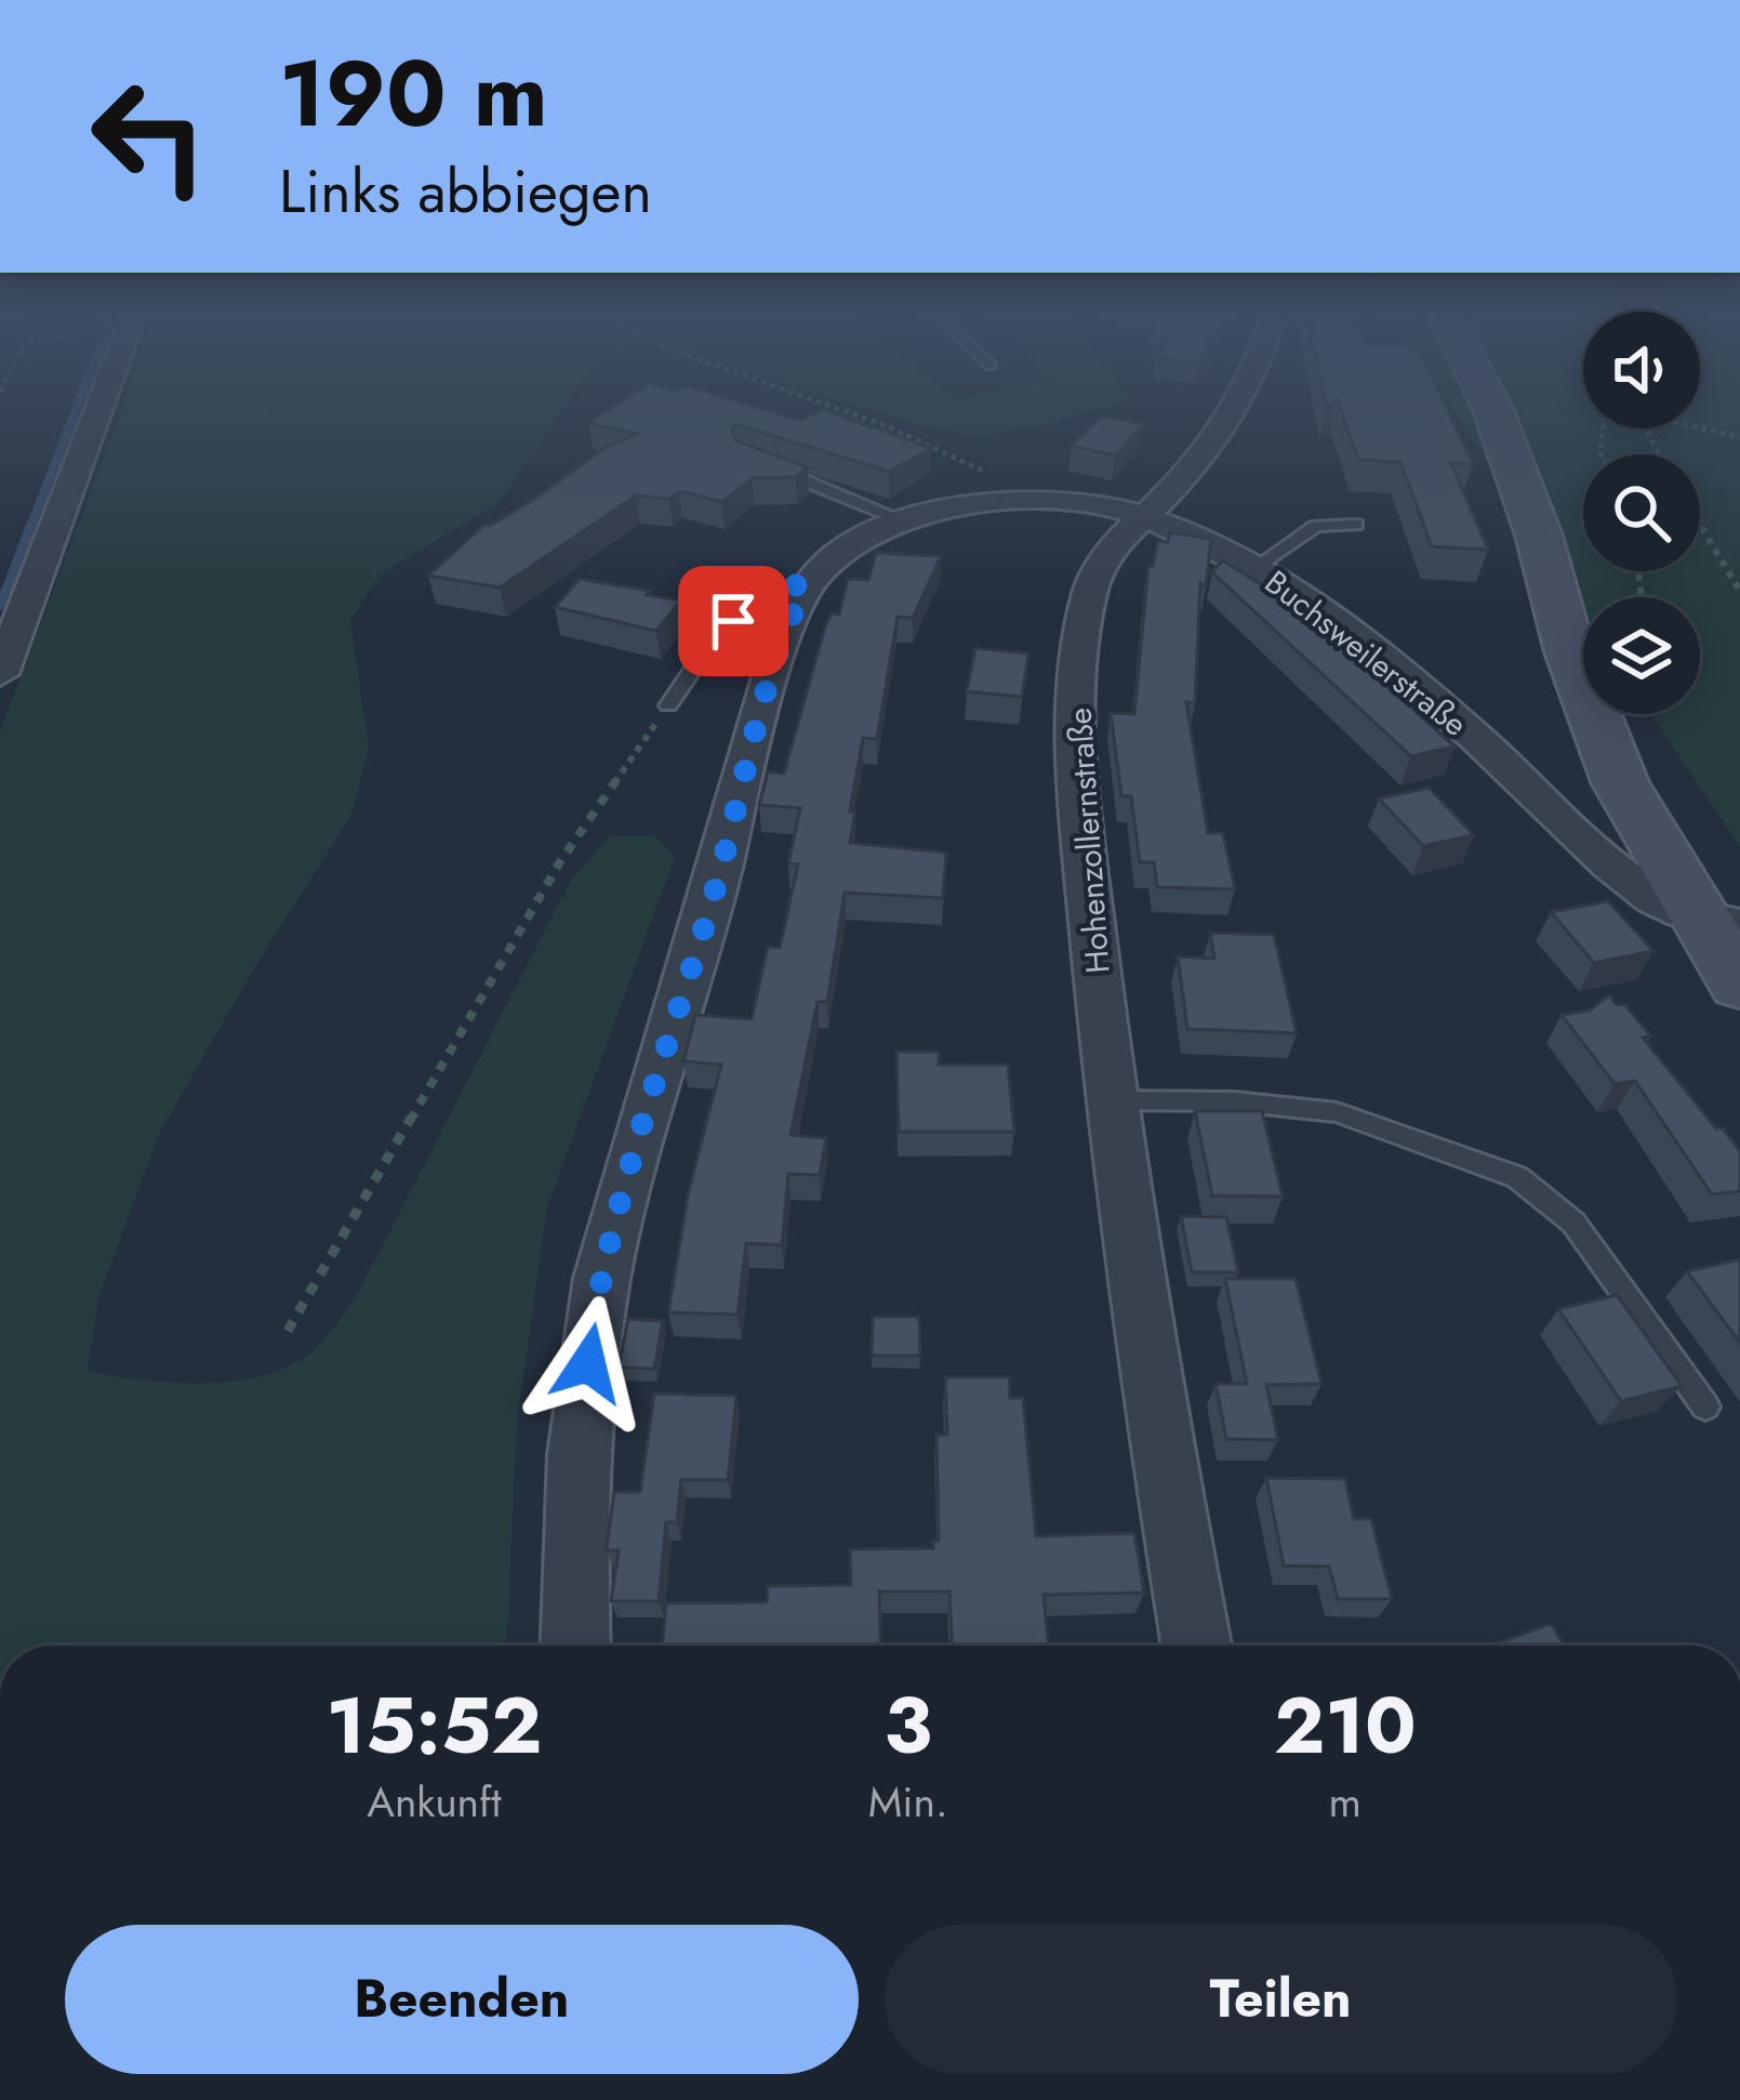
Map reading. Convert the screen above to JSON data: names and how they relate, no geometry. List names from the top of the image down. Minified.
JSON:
{"streets":{"street":["Buchsweilerstraße","Hohenzollernstraße"]},"crossings":[["Buchsweilerstraße","Hohenzollernstraße"]],"page":{"turn":["190 m","Links abbiegen"],"eta":["15:52","Ankunft","3","Min.","210","m"],"buttons":["Beenden","Teilen"]}}
